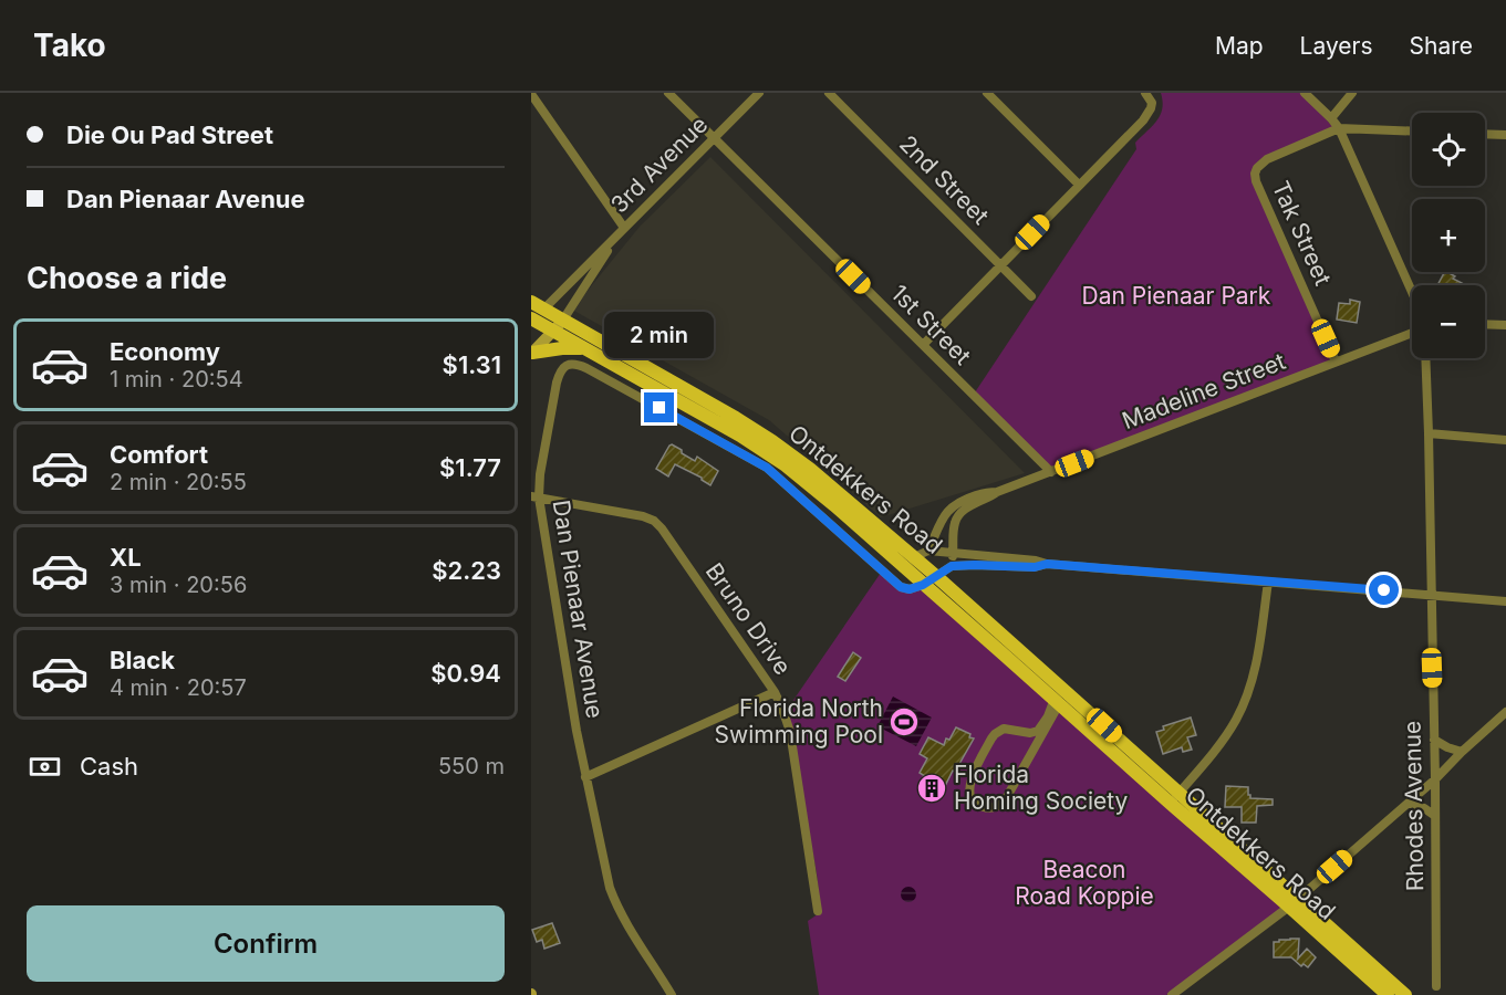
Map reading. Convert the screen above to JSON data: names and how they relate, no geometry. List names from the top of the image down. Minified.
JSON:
{"streets":{"main road":["Ontdekkers Road"],"street":["3rd Avenue","2nd Street","Tak Street","1st Street","Madeline Street","Dan Pienaar Avenue","Bruno Drive","Rhodes Avenue"]},"crossings":[["3rd Avenue","1st Street"],["3rd Avenue","Ontdekkers Road"],["Tak Street","Madeline Street"],["1st Street","Madeline Street"],["Ontdekkers Road","Dan Pienaar Avenue"],["Dan Pienaar Avenue","Bruno Drive"]],"parks":["Dan Pienaar Park","Beacon Road Koppie"],"places":{"sports":["Florida North Swimming Pool"],"building":["Florida Homing Society"]},"page":{"header":"Tako","nav":["Map","Layers","Share"],"banner":["Die Ou Pad Street","Dan Pienaar Avenue"],"map_buttons":["+","−"],"heading":"Choose a ride","bubble":"2 min","list":[{"name":"Economy","note":"1 min · 20:54","value":"$1.31"},{"name":"Comfort","note":"2 min · 20:55","value":"$1.77"},{"name":"XL","note":"3 min · 20:56","value":"$2.23"},{"name":"Black","note":"4 min · 20:57","value":"$0.94"}],"pay":["Cash","550 m"],"buttons":"Confirm"}}
